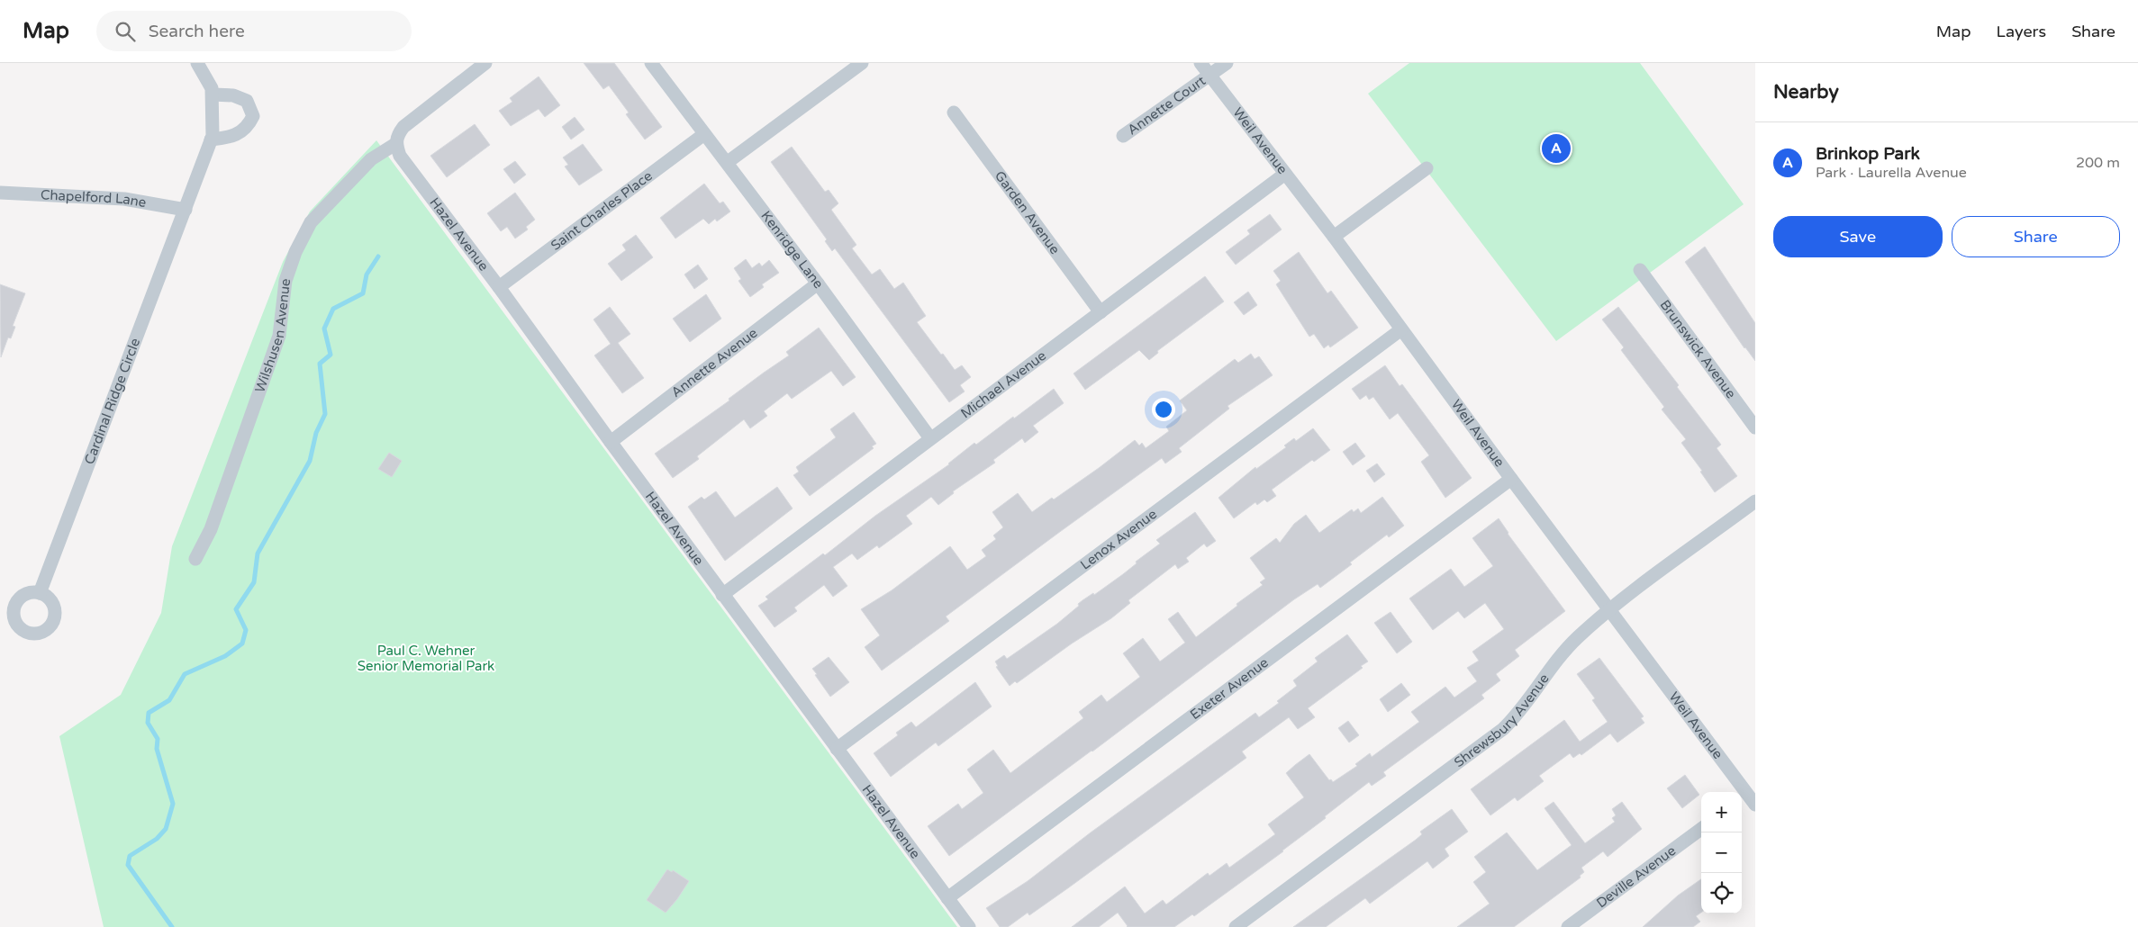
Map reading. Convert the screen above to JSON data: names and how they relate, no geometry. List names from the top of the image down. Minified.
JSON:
{"streets":{"street":["Annette Court","Weil Avenue","Chapelford Lane","Saint Charles Place","Garden Avenue","Hazel Avenue","Kenridge Lane","Wilshusen Avenue","Brunswick Avenue","Annette Avenue","Michael Avenue","Cardinal Ridge Circle","Lenox Avenue","Exeter Avenue","Shrewsbury Avenue","Deville Avenue"]},"crossings":[["Annette Court","Weil Avenue"],["Weil Avenue","Michael Avenue"],["Weil Avenue","Lenox Avenue"],["Weil Avenue","Exeter Avenue"],["Weil Avenue","Shrewsbury Avenue"],["Chapelford Lane","Cardinal Ridge Circle"],["Saint Charles Place","Hazel Avenue"],["Saint Charles Place","Kenridge Lane"],["Garden Avenue","Michael Avenue"],["Hazel Avenue","Wilshusen Avenue"],["Hazel Avenue","Annette Avenue"],["Hazel Avenue","Michael Avenue"],["Hazel Avenue","Lenox Avenue"],["Hazel Avenue","Exeter Avenue"],["Kenridge Lane","Annette Avenue"],["Kenridge Lane","Michael Avenue"]],"parks":["Paul C. Wehner Senior Memorial Park"],"page":{"header":"Map","search":"Search here","nav":["Map","Layers","Share"],"heading":"Nearby","list":[{"mark":"A","name":"Brinkop Park","note":"Park · Laurella Avenue","value":"200 m"}],"pins":"A","buttons":["Save","Share"],"map_buttons":["+","−"]}}
